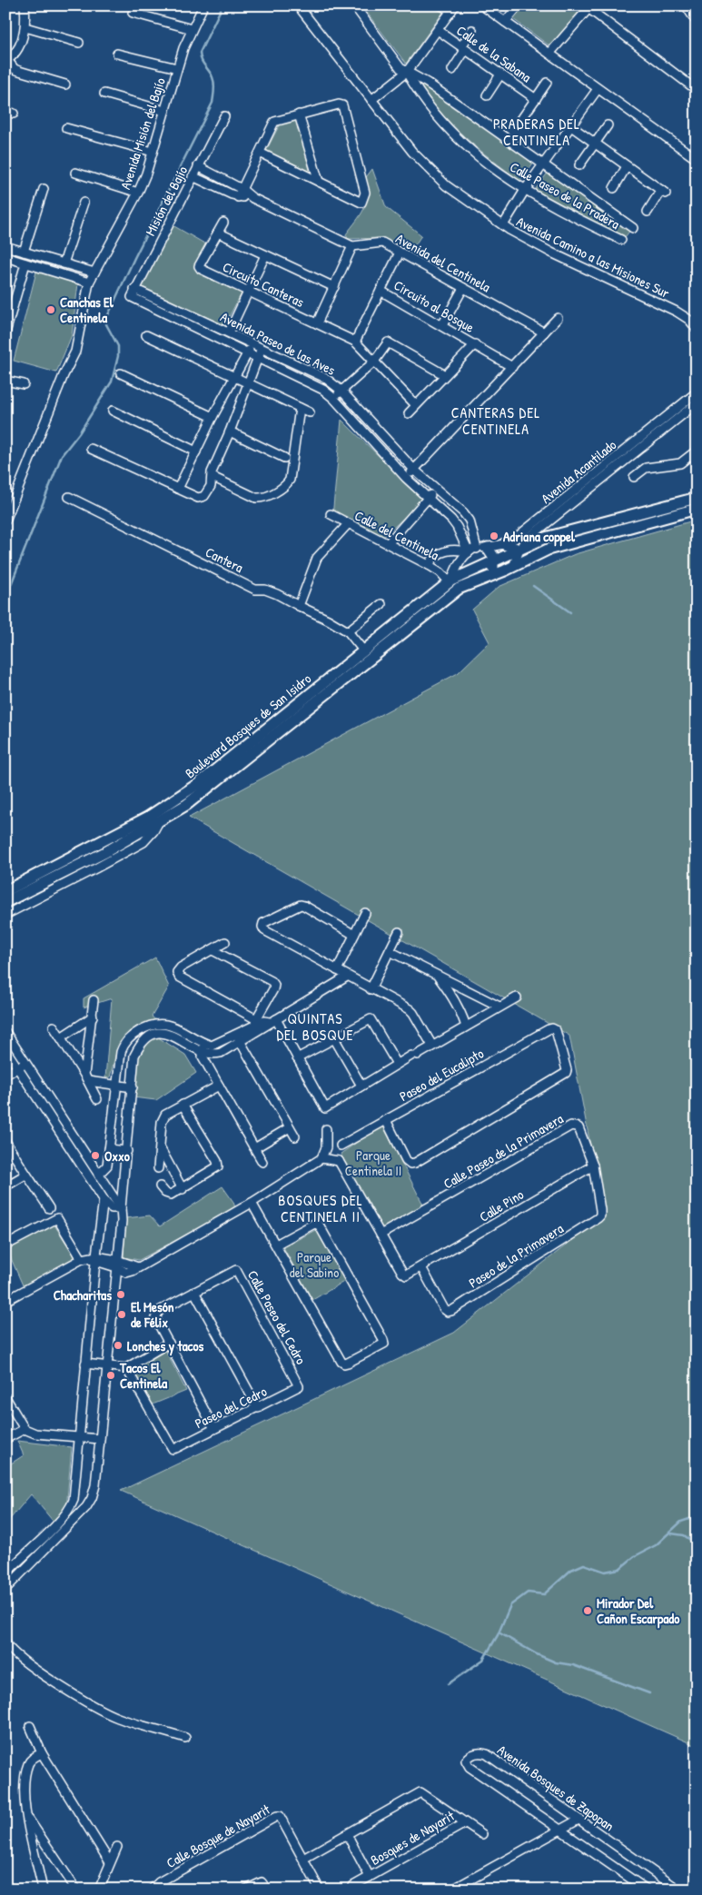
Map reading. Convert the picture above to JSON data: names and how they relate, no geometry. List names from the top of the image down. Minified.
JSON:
{"streets":{"main road":["Boulevard Bosques de San Isidro"],"street":["Calle de la Sabana","Avenida Misión del Bajío","Calle Paseo de la Pradera","Misión del Bajío","Avenida Camino a las Misiones Sur","Avenida del Centinela","Circuito Canteras","Circuito al Bosque","Avenida Paseo de las Aves","Avenida Acantilado","Calle del Centinela","Cantera","Paseo del Eucalipto","Calle Paseo de la Primavera","Calle Pino","Paseo de la Primavera","Calle Paseo del Cedro","Paseo del Cedro","Avenida Bosques de Zapopan","Calle Bosque de Nayarit","Bosques de Nayarit"]},"crossings":[["Calle de la Sabana","Calle Paseo de la Pradera"],["Calle de la Sabana","Avenida Camino a las Misiones Sur"],["Misión del Bajío","Avenida Paseo de las Aves"],["Avenida del Centinela","Circuito al Bosque"],["Avenida Paseo de las Aves","Avenida Acantilado"],["Avenida Acantilado","Calle del Centinela"],["Avenida Acantilado","Boulevard Bosques de San Isidro"],["Calle del Centinela","Boulevard Bosques de San Isidro"],["Cantera","Boulevard Bosques de San Isidro"],["Calle Paseo de la Primavera","Calle Pino"],["Calle Paseo de la Primavera","Paseo de la Primavera"],["Calle Pino","Paseo de la Primavera"],["Calle Paseo del Cedro","Paseo del Cedro"]],"districts":["PRADERAS DEL CENTINELA","CANTERAS DEL CENTINELA","QUINTAS DEL BOSQUE","BOSQUES DEL CENTINELA II"],"parks":["Parque Centinela II","Parque del Sabino"],"places":["Canchas El Centinela","Adriana coppel","Oxxo","Chacharitas","El Mesón de Félix","Lonches y tacos","Tacos El Centinela","Mirador Del Cañon Escarpado"]}
